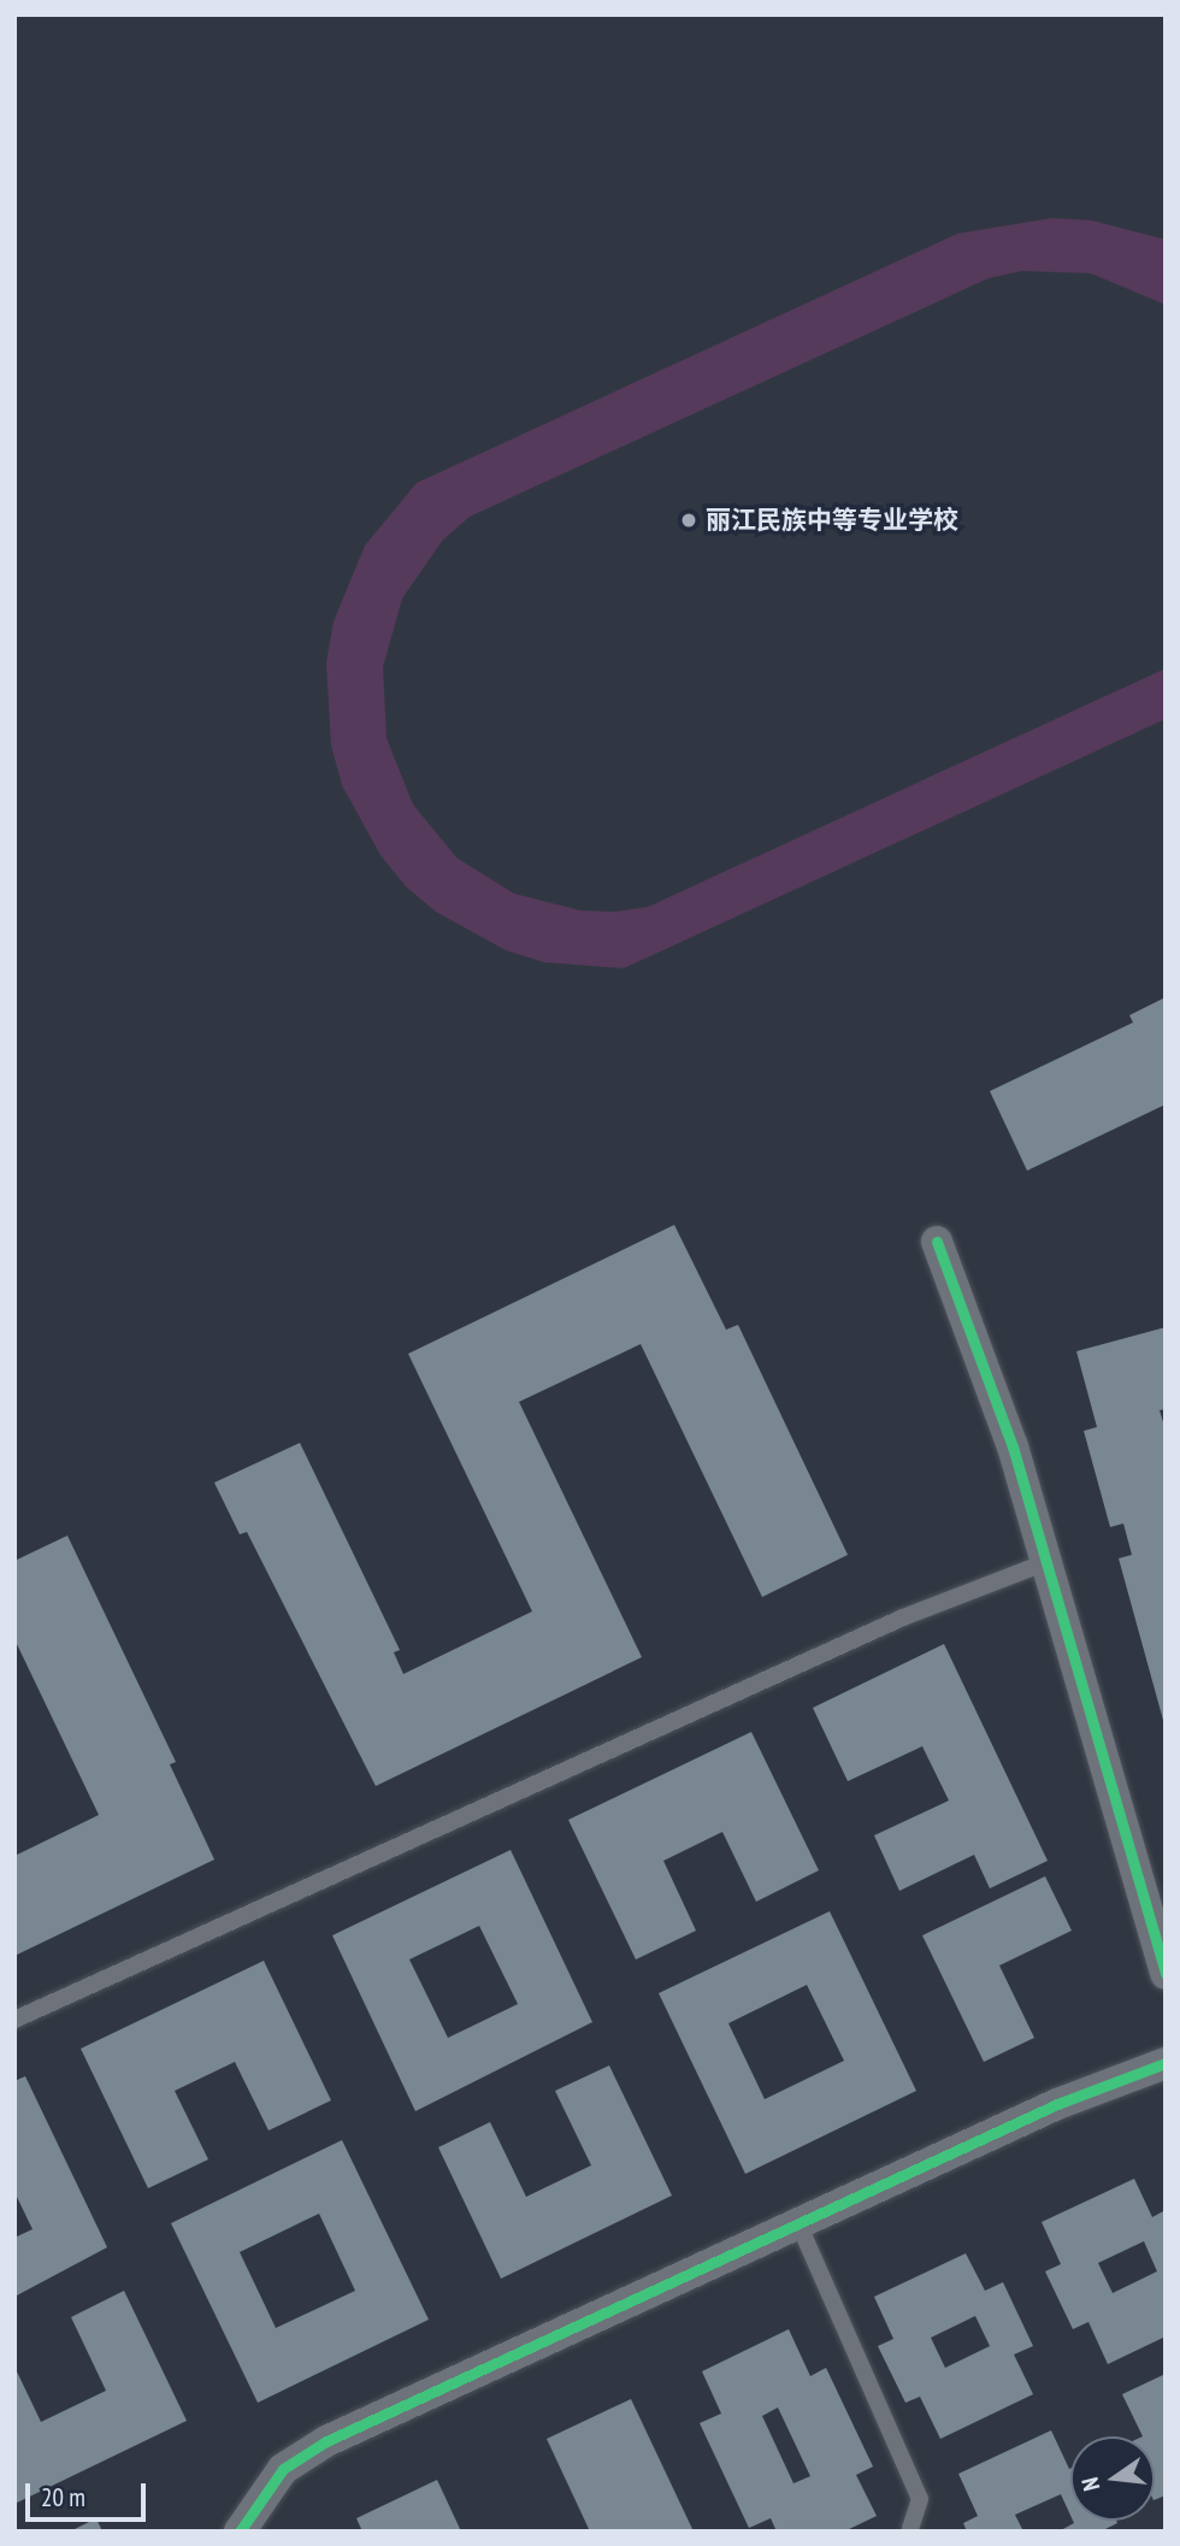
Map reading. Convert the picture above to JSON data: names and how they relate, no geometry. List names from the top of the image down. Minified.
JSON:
{"places":["丽江民族中等专业学校"],"scale_bar":"20 m","north":"left"}
